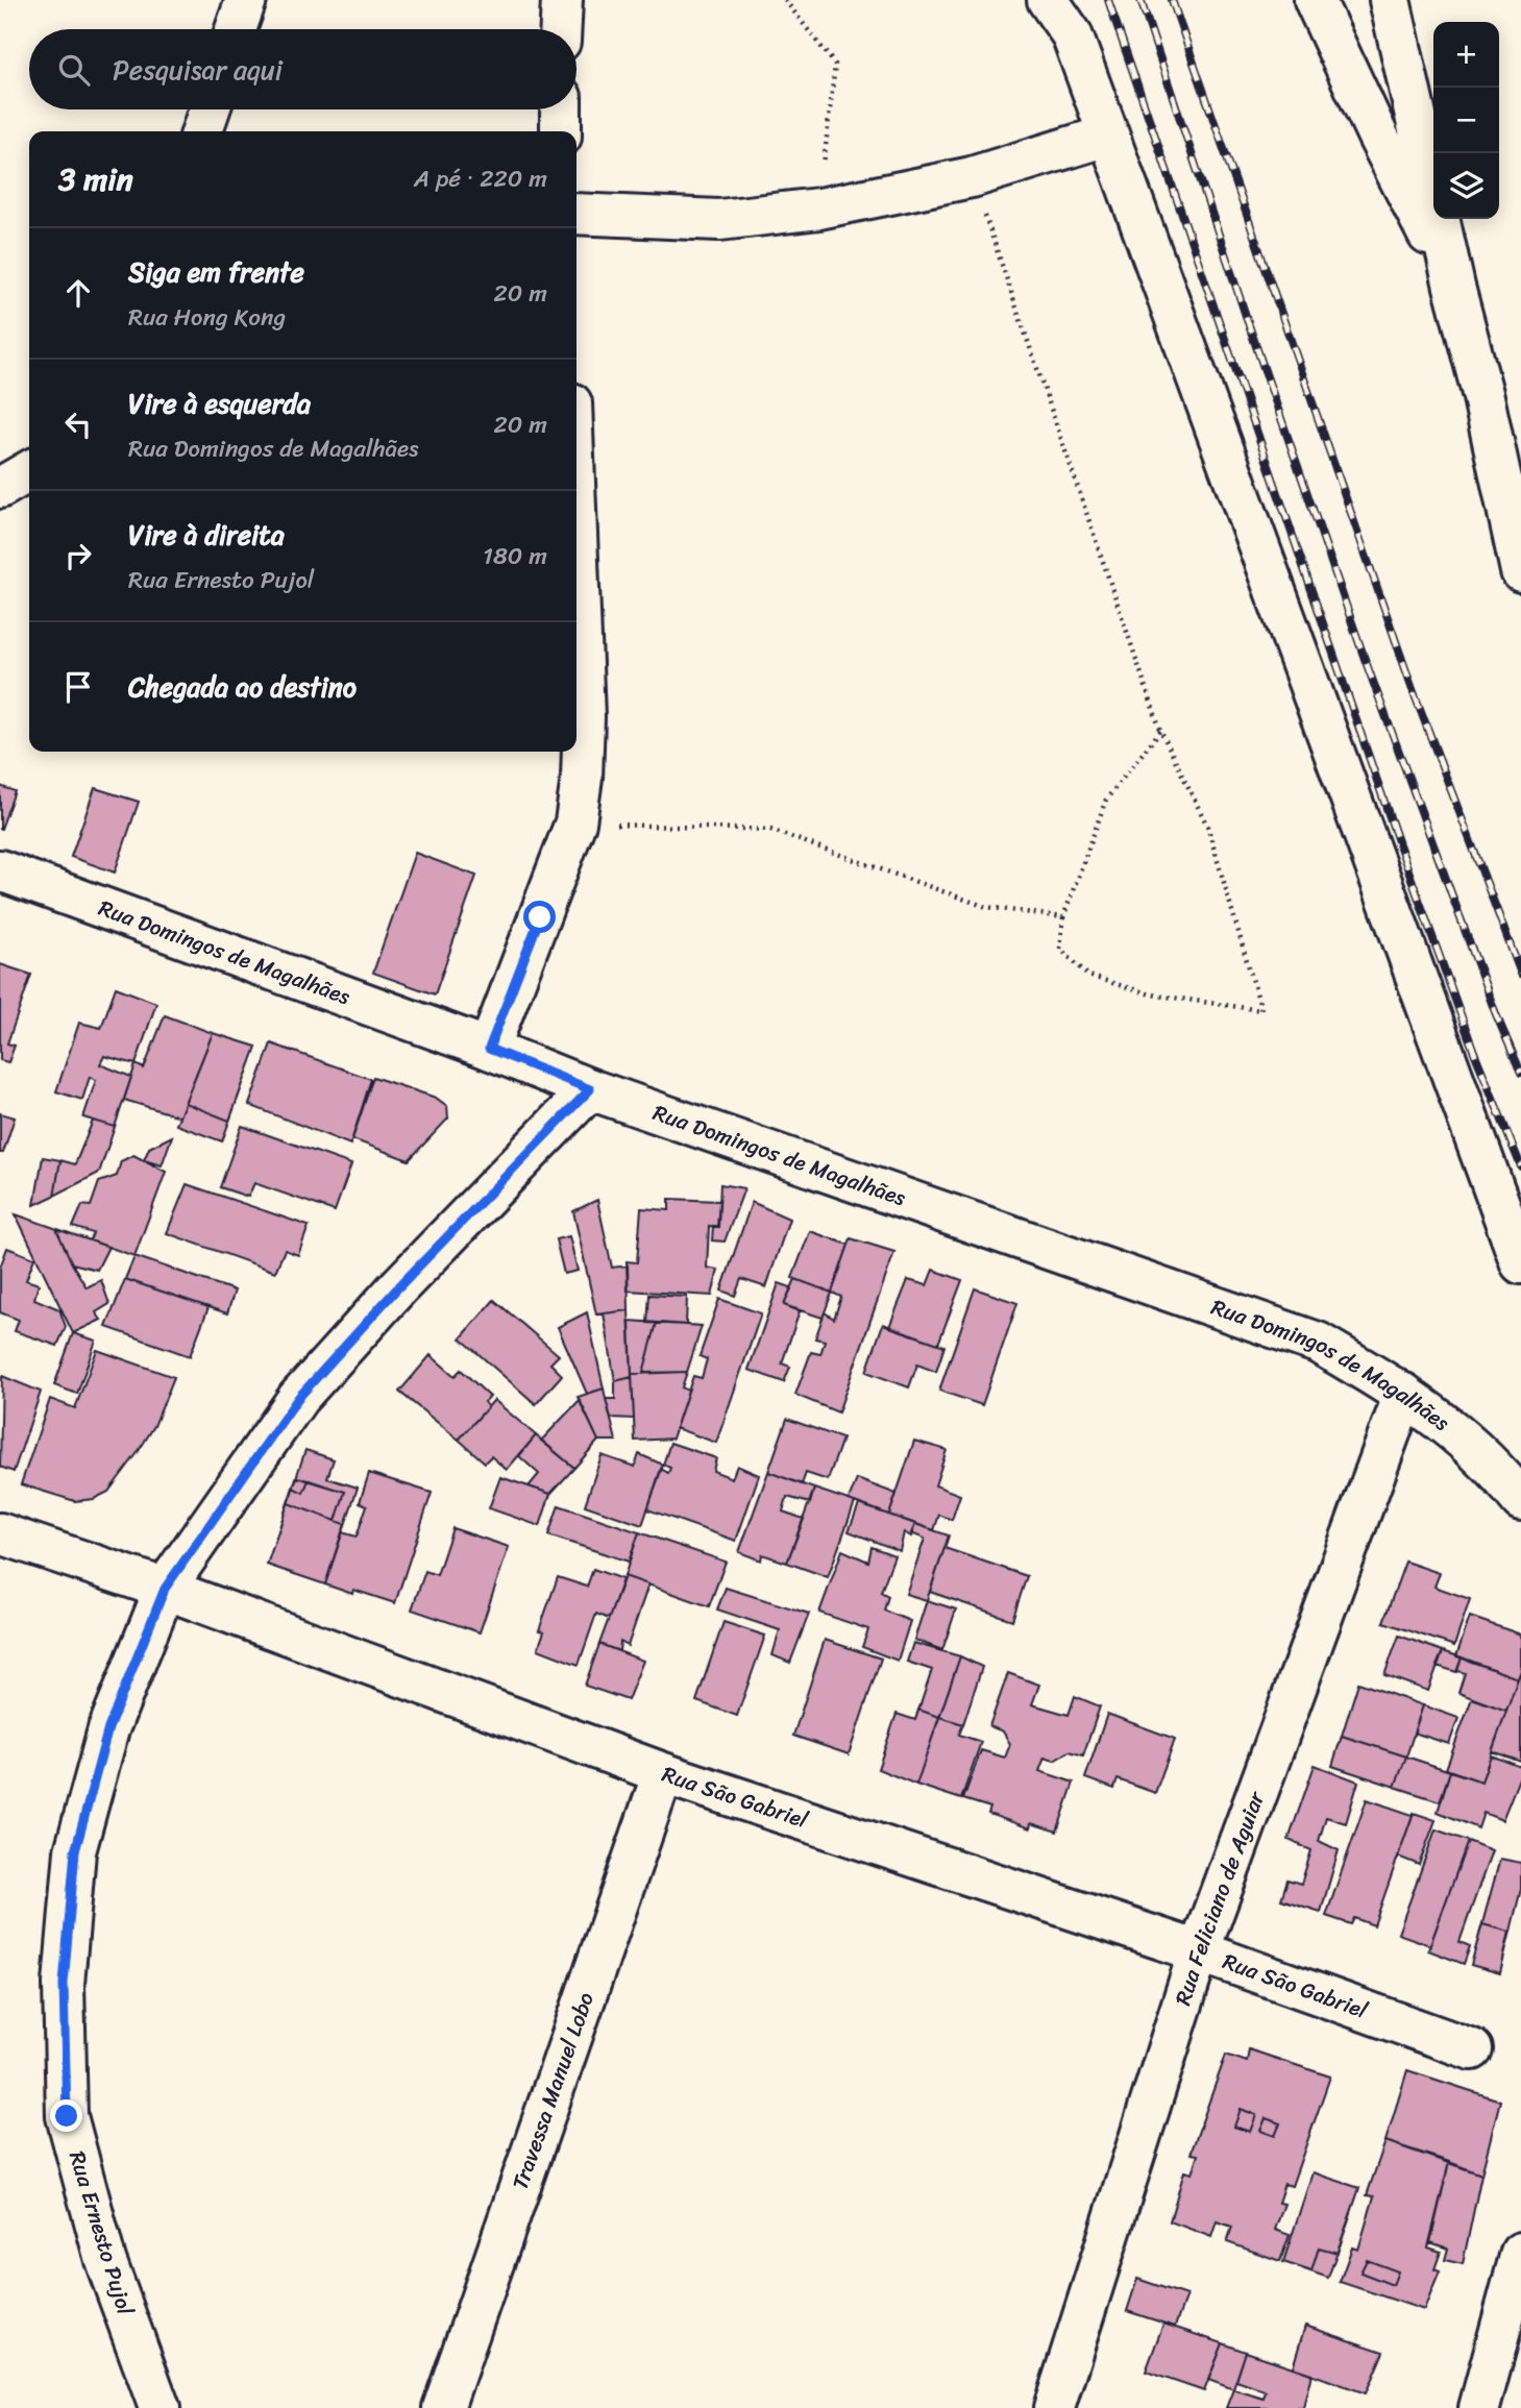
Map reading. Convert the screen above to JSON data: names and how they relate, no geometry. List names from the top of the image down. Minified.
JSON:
{"streets":{"street":["Rua Domingos de Magalhães","Rua São Gabriel","Rua Feliciano de Aguiar","Travessa Manuel Lobo","Rua Ernesto Pujol"]},"crossings":[["Rua Domingos de Magalhães","Rua Feliciano de Aguiar"],["Rua Domingos de Magalhães","Rua Ernesto Pujol"],["Rua São Gabriel","Rua Feliciano de Aguiar"],["Rua São Gabriel","Travessa Manuel Lobo"],["Rua São Gabriel","Rua Ernesto Pujol"]],"page":{"map_buttons":["+","−"],"search":"Pesquisar aqui","heading":["3 min","A pé · 220 m"],"list":[["Siga em frente","Rua Hong Kong","20 m"],["Vire à esquerda","Rua Domingos de Magalhães","20 m"],["Vire à direita","Rua Ernesto Pujol","180 m"],"Chegada ao destino"]}}
